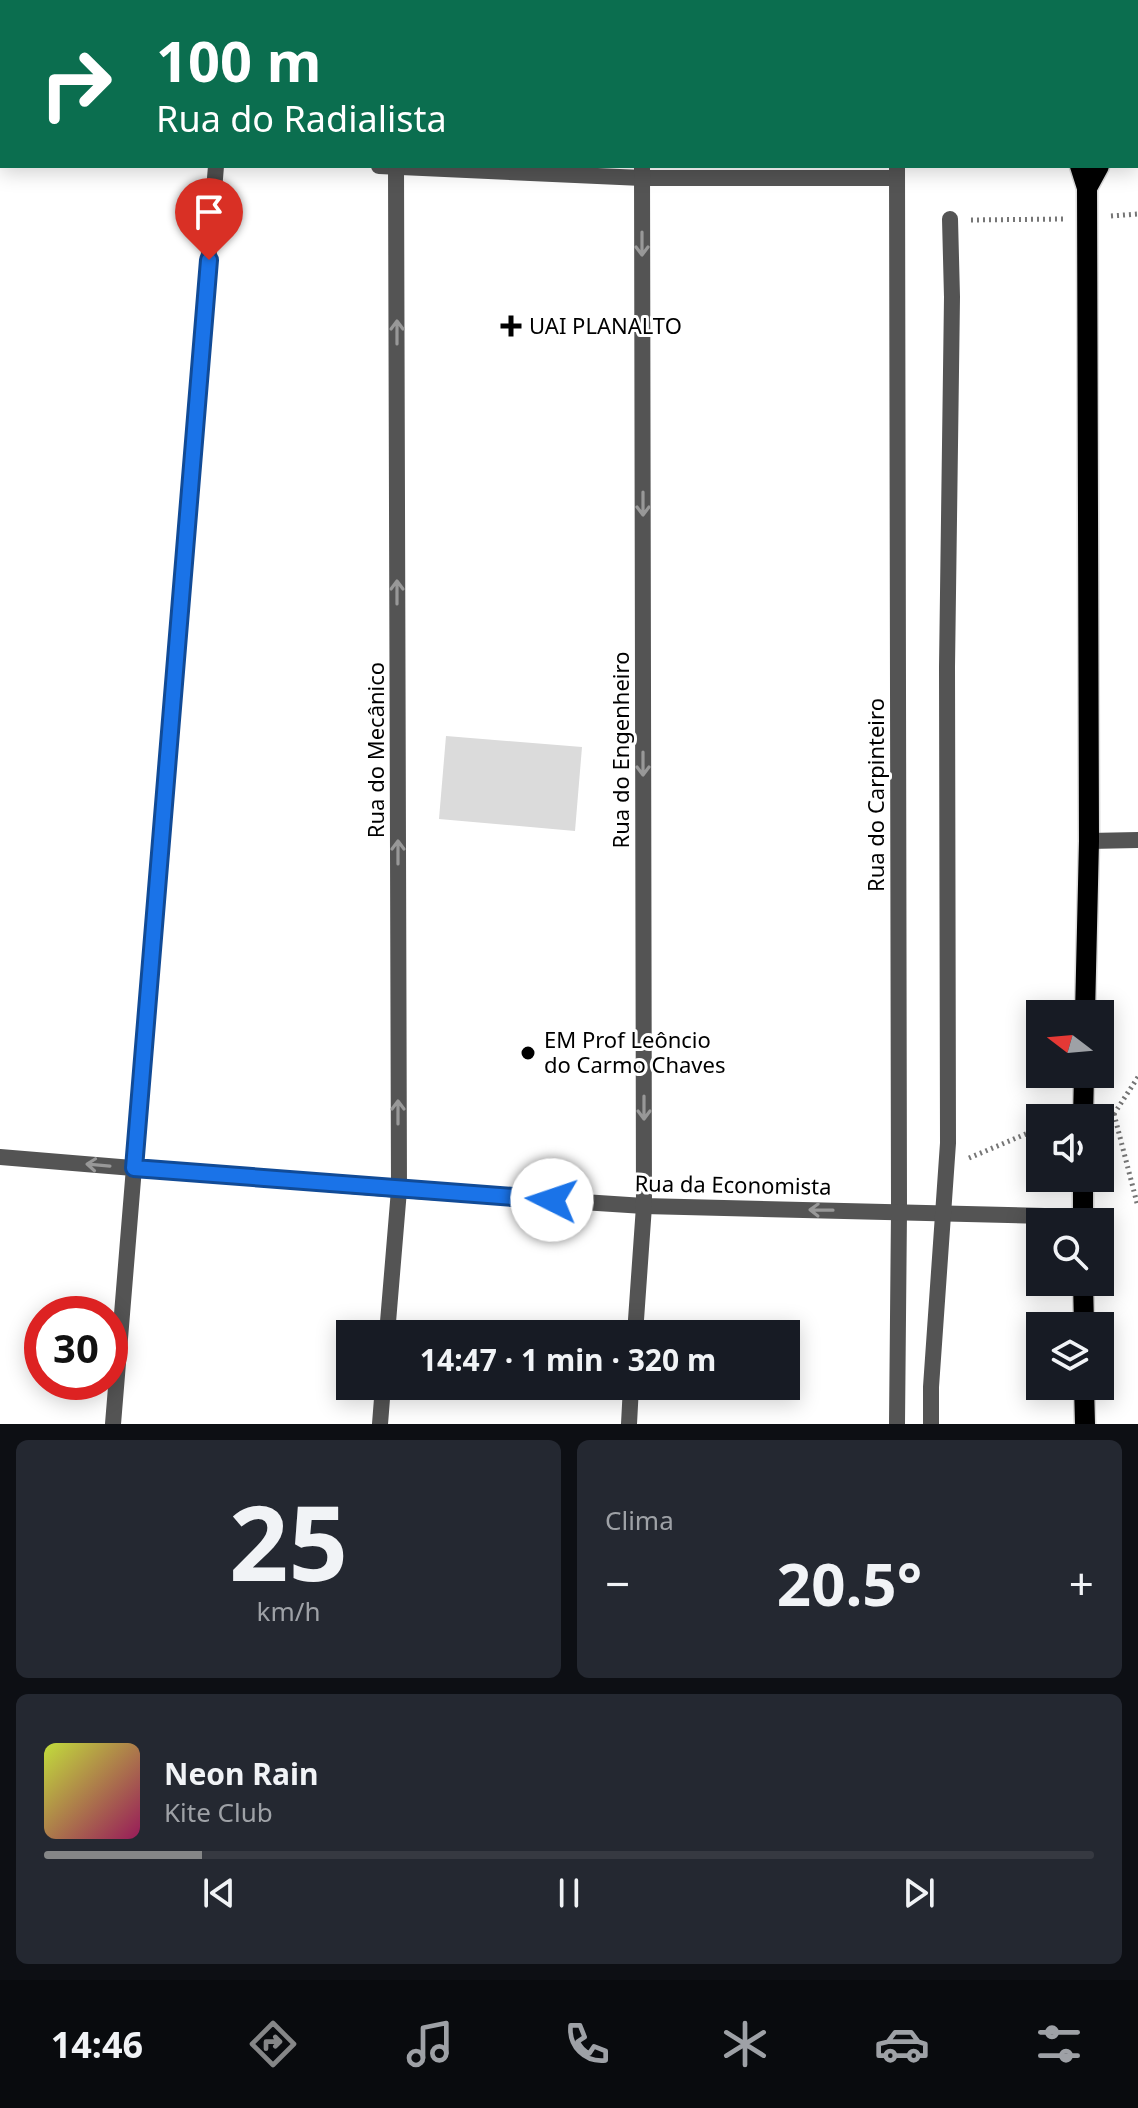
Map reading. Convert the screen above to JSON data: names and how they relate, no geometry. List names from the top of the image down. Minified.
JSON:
{"streets":{"street":["Rua do Mecânico","Rua do Engenheiro","Rua do Carpinteiro","Rua da Economista"]},"crossings":[["Rua do Mecânico","Rua da Economista"],["Rua do Engenheiro","Rua da Economista"],["Rua do Carpinteiro","Rua da Economista"]],"one_way":["Rua do Mecânico","Rua do Engenheiro","Rua da Economista"],"places":{"health":["UAI PLANALTO"],"other":["EM Prof Leôncio do Carmo Chaves"]},"north":"left","page":{"turn":["100 m","Rua do Radialista"],"limit":"30","trip":"14:47 · 1 min · 320 m","tile":[["25","km/h"],"Clima"],"heat":["−","20.5°","+"],"song":["Neon Rain","Kite Club"],"tabs":"14:46"}}
